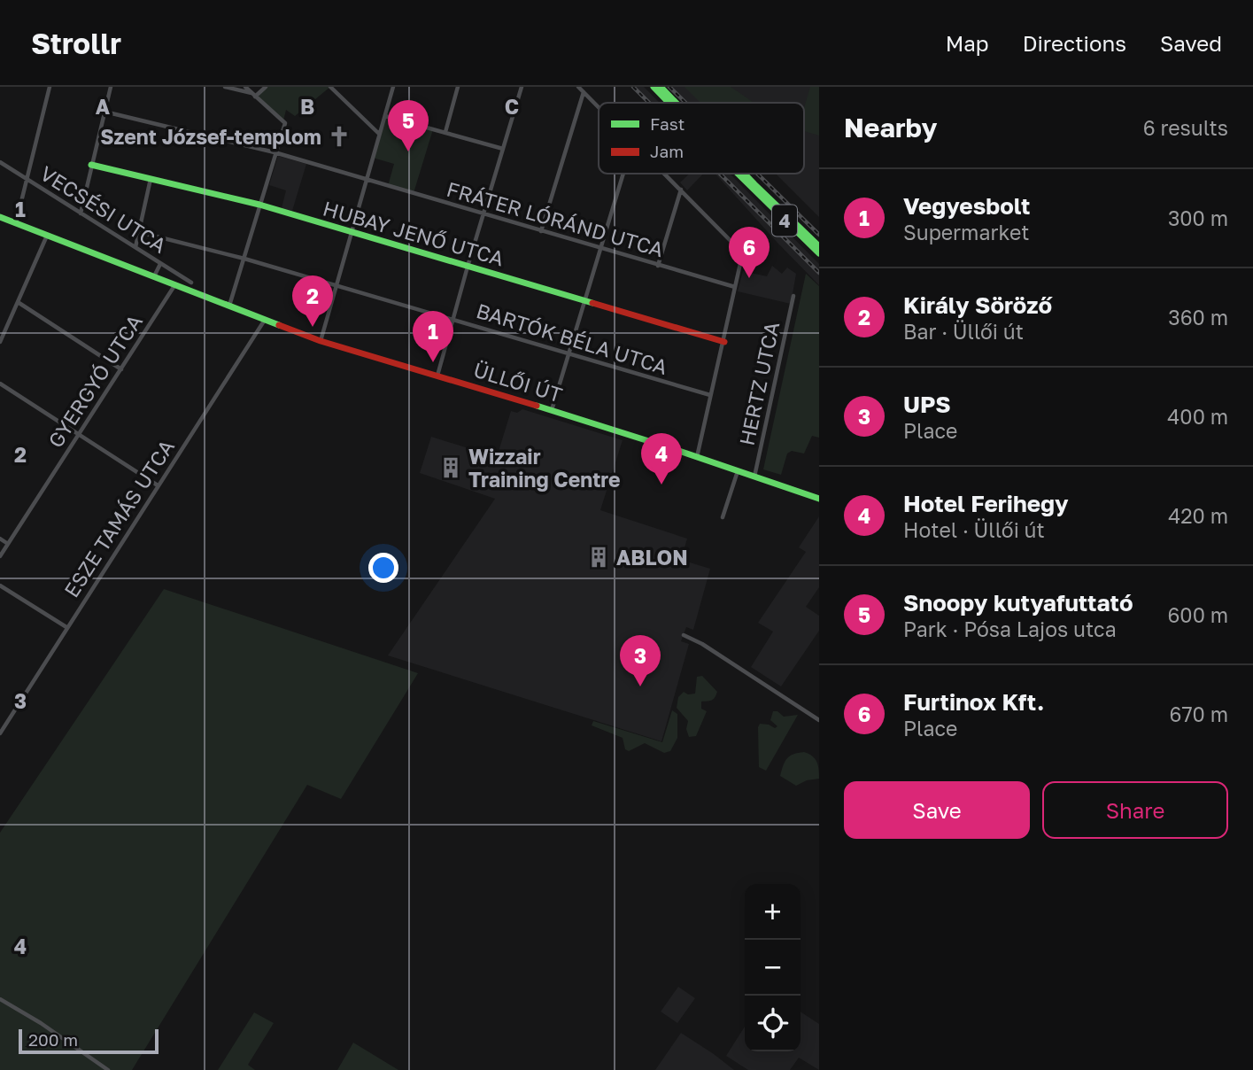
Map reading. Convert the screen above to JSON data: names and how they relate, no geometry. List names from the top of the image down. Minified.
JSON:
{"streets":{"main road":["4","HUBAY JENŐ UTCA","ÜLLŐI ÚT"],"street":["VECSÉSI UTCA","FRÁTER LÓRÁND UTCA","BARTÓK BÉLA UTCA","GYERGYÓ UTCA","HERTZ UTCA","ESZE TAMÁS UTCA"]},"crossings":[["GYERGYÓ UTCA","ÜLLŐI ÚT"],["ÜLLŐI ÚT","HERTZ UTCA"],["ÜLLŐI ÚT","ESZE TAMÁS UTCA"]],"places":{"church":["Szent József-templom"],"building":["Wizzair Training Centre","ABLON"]},"legend":["Fast","Jam"],"scale_bar":"200 m","page":{"header":"Strollr","nav":["Map","Directions","Saved"],"heading":["Nearby","6 results"],"pins":["5","6","2","1","4","3"],"list":[{"mark":"1","name":"Vegyesbolt","note":"Supermarket","value":"300 m"},{"mark":"2","name":"Király Söröző","note":"Bar · Üllői út","value":"360 m"},{"mark":"3","name":"UPS","note":"Place","value":"400 m"},{"mark":"4","name":"Hotel Ferihegy","note":"Hotel · Üllői út","value":"420 m"},{"mark":"5","name":"Snoopy kutyafuttató","note":"Park · Pósa Lajos utca","value":"600 m"},{"mark":"6","name":"Furtinox Kft.","note":"Place","value":"670 m"}],"buttons":["Save","Share"],"map_buttons":["+","−"],"scale":"200 m"},"grid":{"columns":["A","B","C"],"rows":["1","2","3","4"]}}
